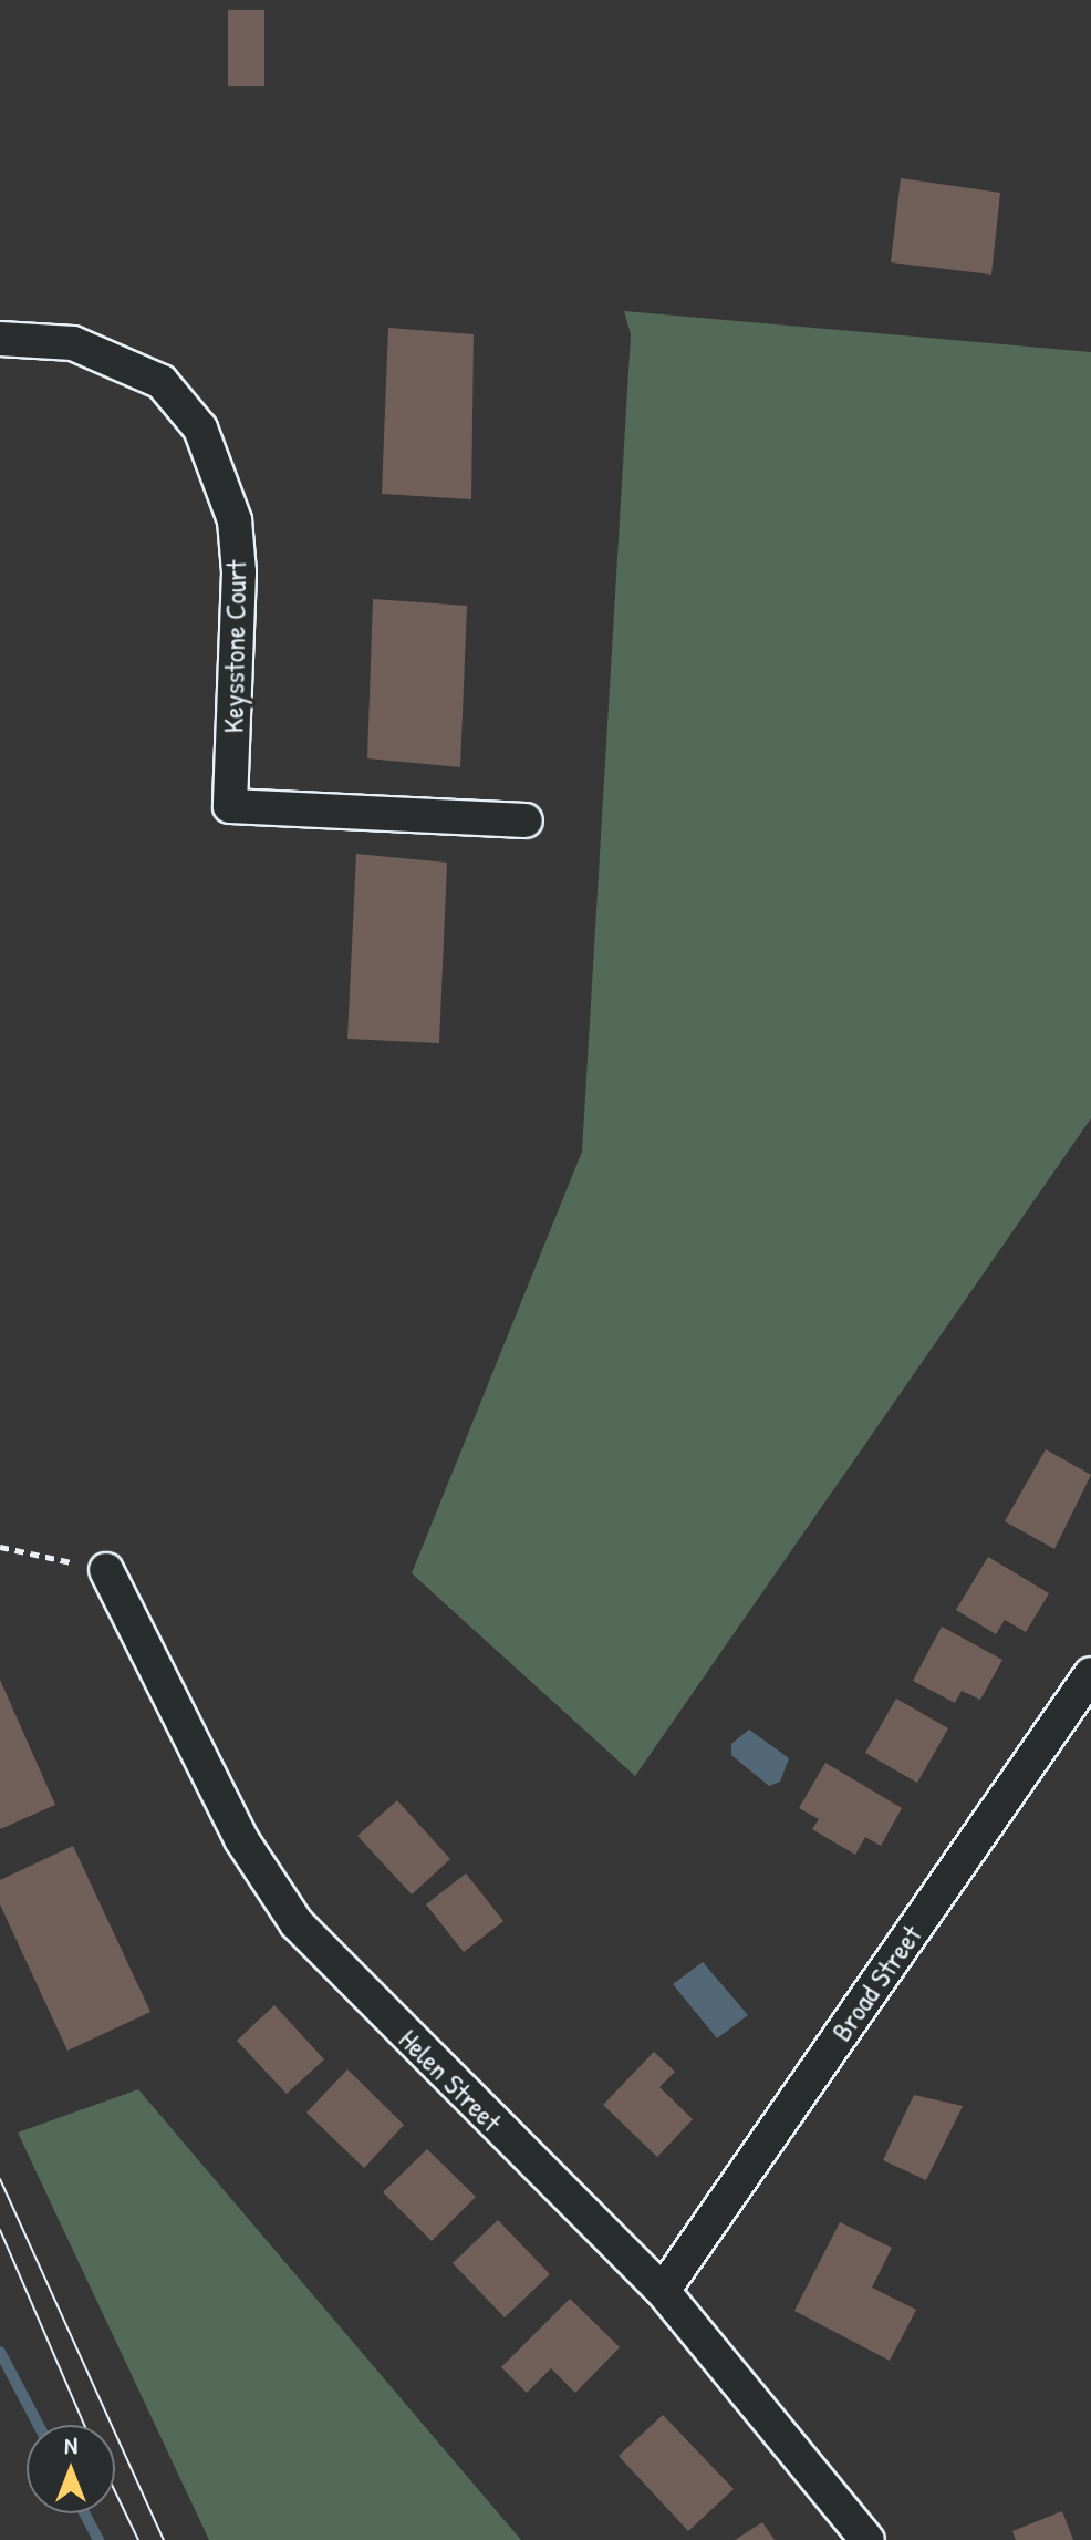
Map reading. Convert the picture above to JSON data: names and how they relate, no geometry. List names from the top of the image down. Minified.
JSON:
{"streets":{"street":["Keysstone Court","Broad Street","Helen Street"]},"crossings":[["Broad Street","Helen Street"]],"north":"top"}
